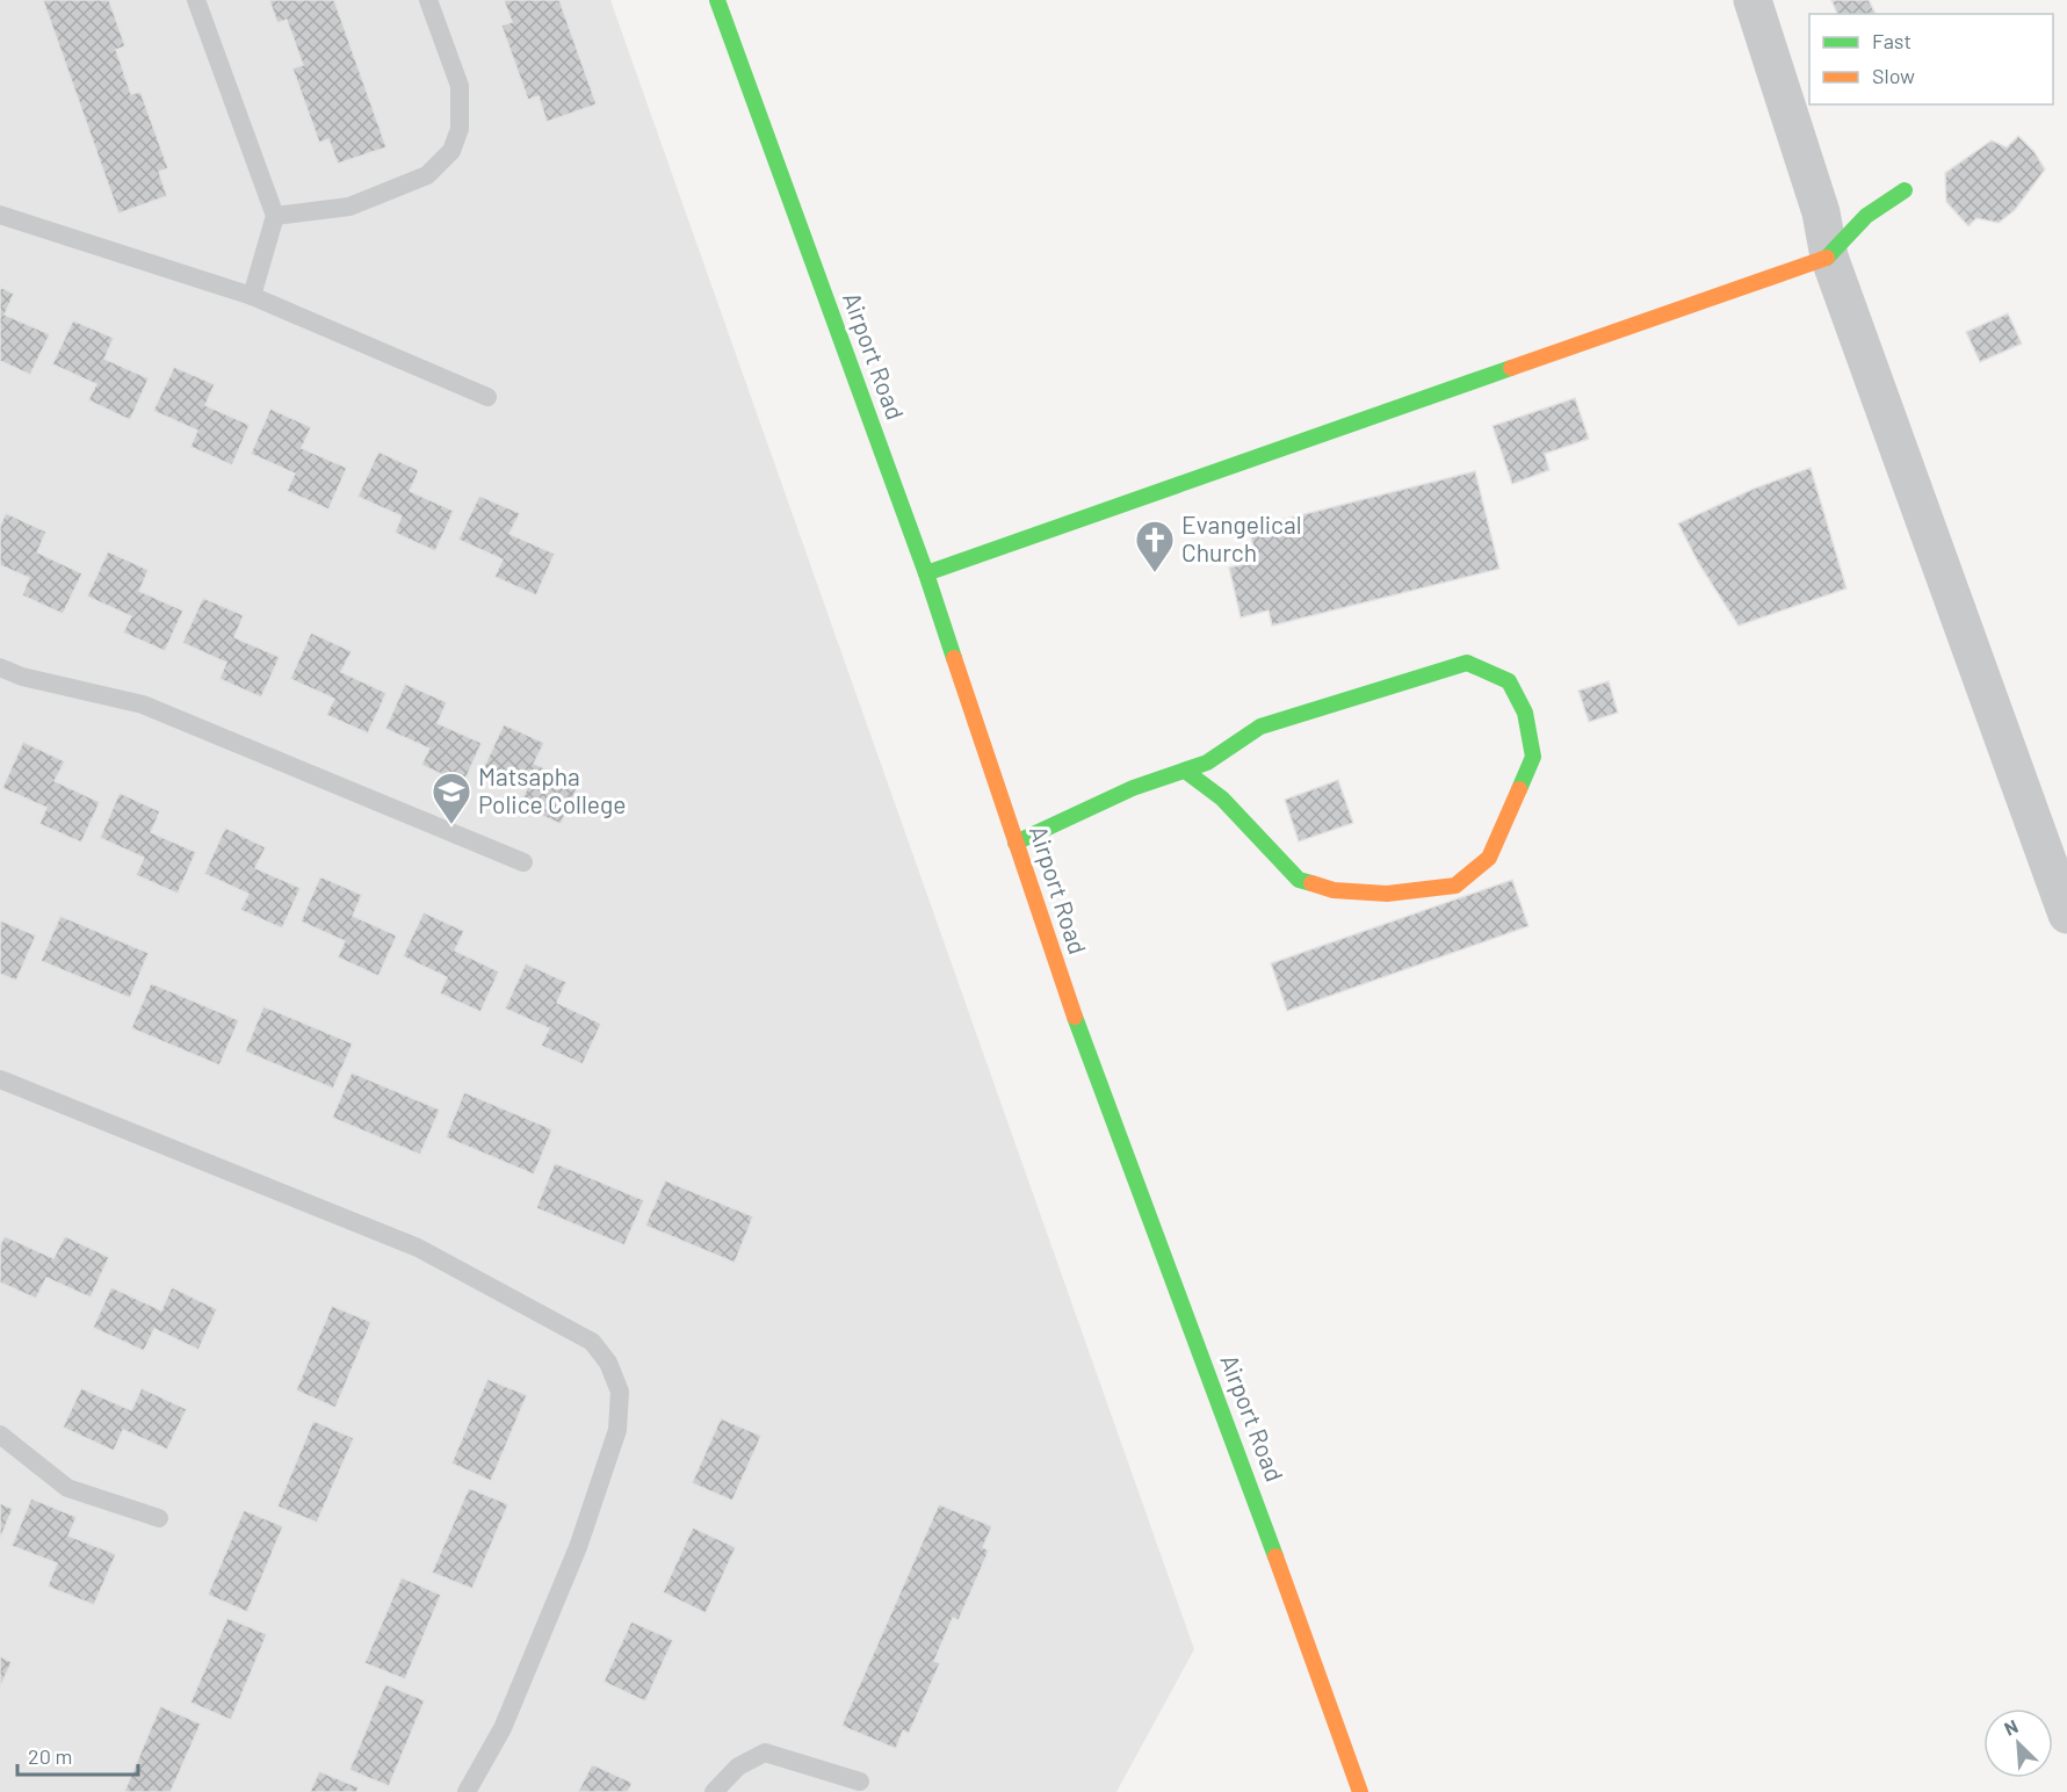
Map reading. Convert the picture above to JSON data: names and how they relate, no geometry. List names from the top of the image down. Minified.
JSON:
{"streets":{"street":["Airport Road"]},"places":{"church":["Evangelical Church"],"school or university":["Matsapha Police College"]},"legend":["Fast","Slow"],"scale_bar":"20 m","north":"top left"}
